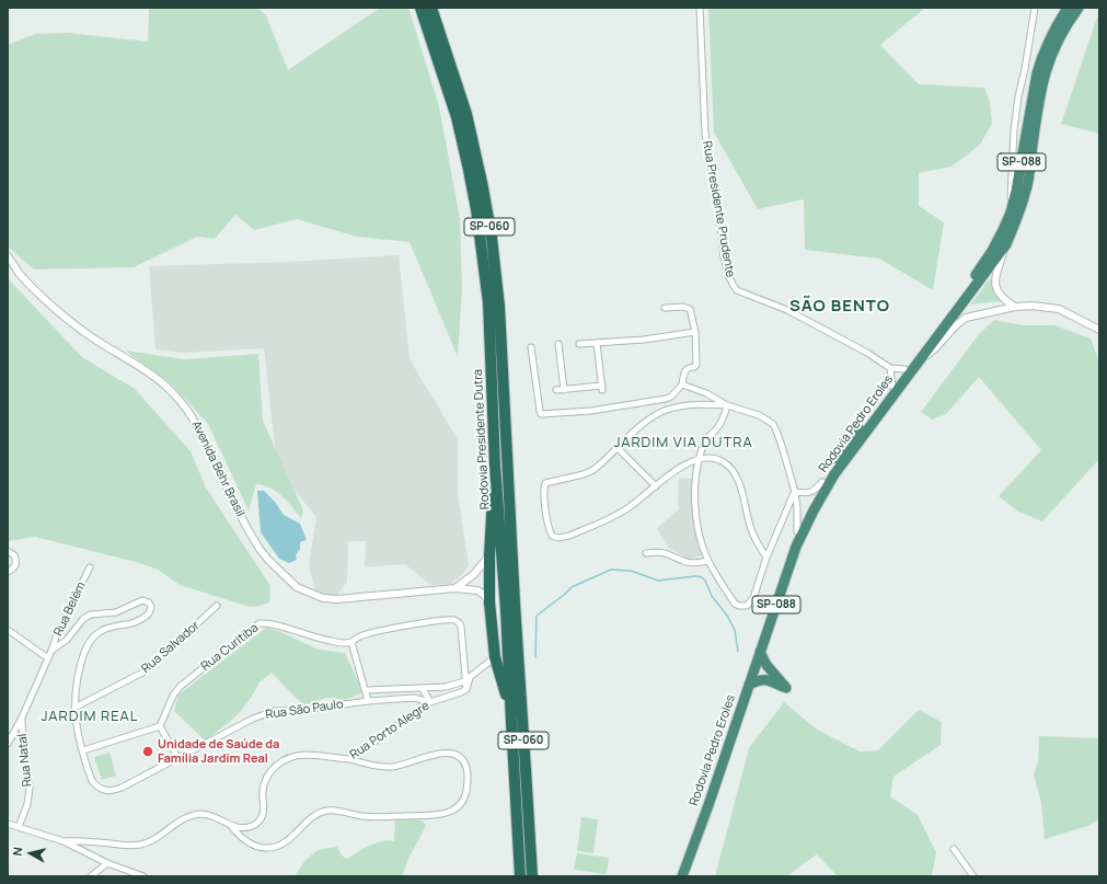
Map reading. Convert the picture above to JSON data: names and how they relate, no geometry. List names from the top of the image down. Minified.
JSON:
{"streets":{"highway":["SP-088","SP-060","Rodovia Pedro Eroles","Rodovia Presidente Dutra"],"street":["Rua Presidente Prudente","Avenida Behr Brasil","Rua Belém","Rua Salvador","Rua Curitiba","Rua São Paulo","Rua Porto Alegre","Rua Natal"]},"crossings":[["Rua Presidente Prudente","Rodovia Pedro Eroles"],["Rua Belém","Rua São Paulo"],["Rua Salvador","Rua São Paulo"],["Rua São Paulo","Rua Porto Alegre"],["Rua São Paulo","Rua Natal"]],"districts":["SÃO BENTO","JARDIM VIA DUTRA","JARDIM REAL"],"places":["Unidade de Saúde da Família Jardim Real"],"north":"left"}
